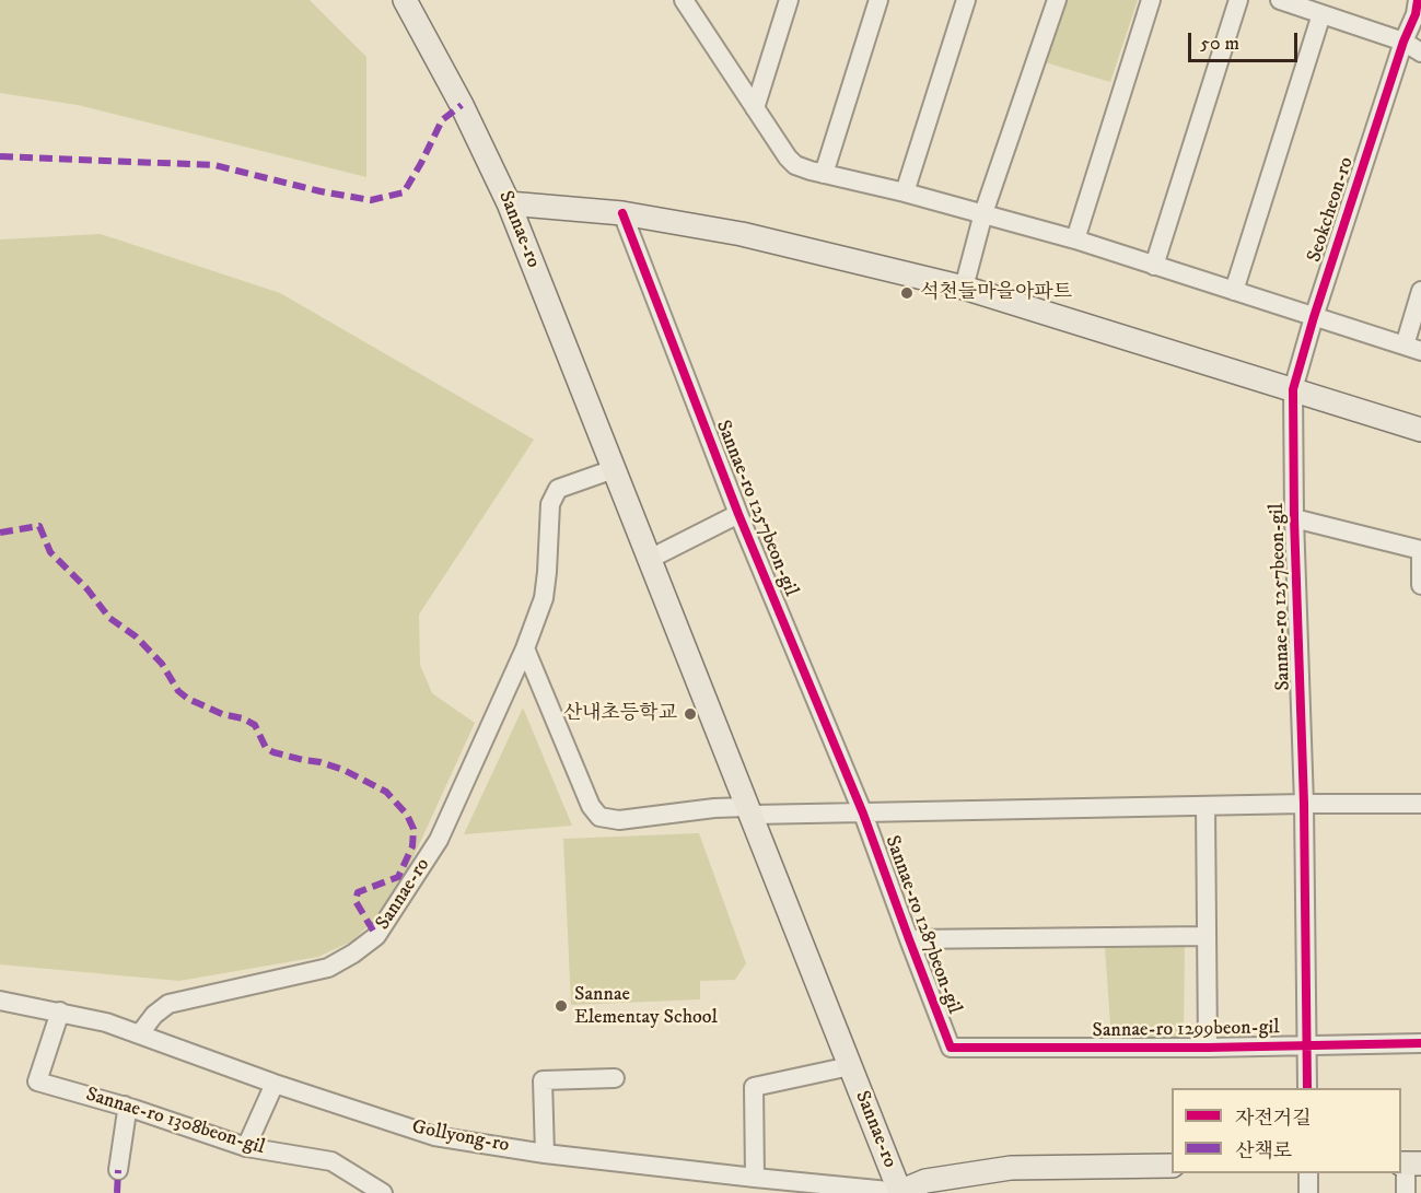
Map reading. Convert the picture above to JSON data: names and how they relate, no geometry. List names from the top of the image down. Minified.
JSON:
{"streets":{"main road":["Sannae-ro"],"street":["Seokcheon-ro","Sannae-ro 1257beon-gil","Sannae-ro 1287beon-gil","Sannae-ro 1299beon-gil","Sannae-ro 1308beon-gil","Gollyong-ro"]},"crossings":[["Seokcheon-ro","Sannae-ro 1257beon-gil"],["Sannae-ro","Sannae-ro 1287beon-gil"],["Sannae-ro","Gollyong-ro"],["Sannae-ro 1257beon-gil","Sannae-ro 1287beon-gil"],["Sannae-ro 1287beon-gil","Sannae-ro 1299beon-gil"],["Sannae-ro 1308beon-gil","Gollyong-ro"]],"places":["석천들마을아파트","산내초등학교","Sannae Elementay School"],"legend":["자전거길","산책로"],"scale_bar":"50 m"}
